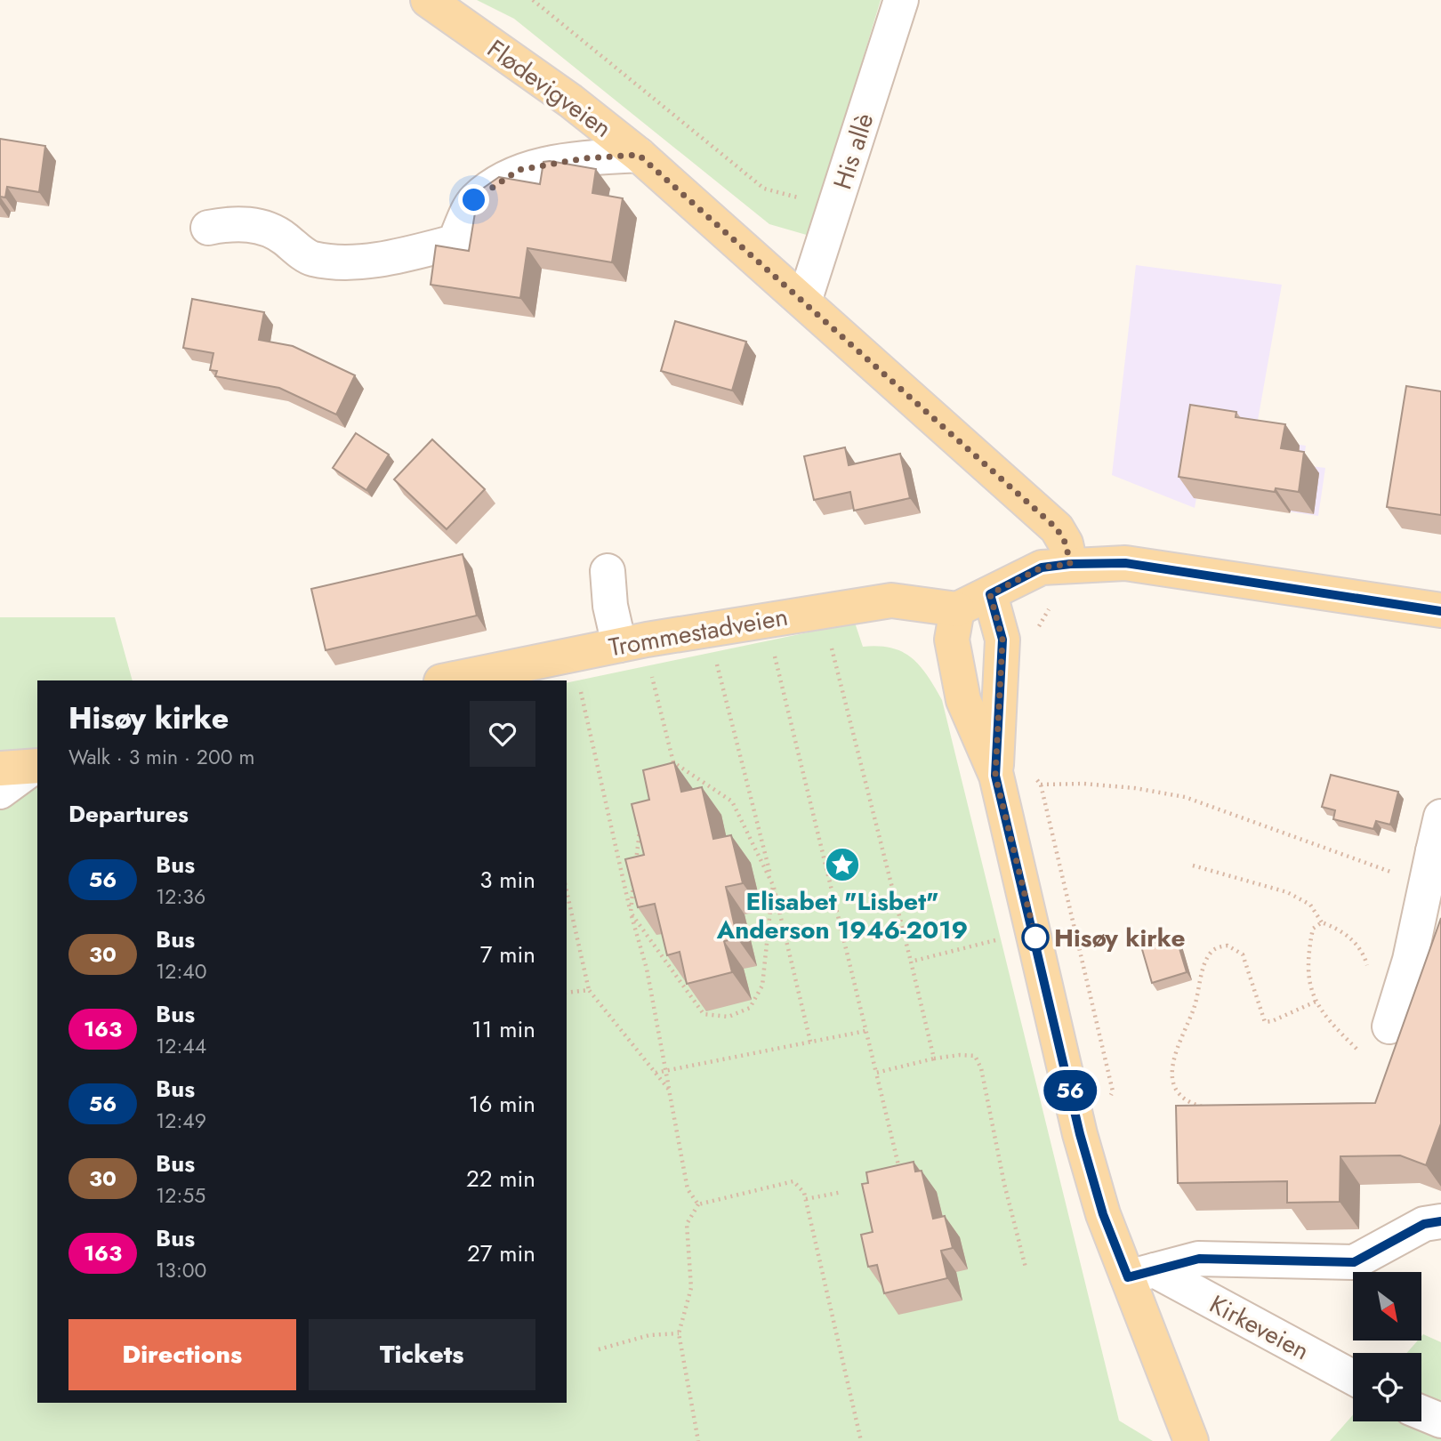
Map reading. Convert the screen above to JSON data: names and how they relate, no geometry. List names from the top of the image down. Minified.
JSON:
{"streets":{"main road":["Flødevigveien","Trommestadveien"],"street":["His allè","Kirkeveien"]},"crossings":[["Flødevigveien","His allè"]],"places":{"place":["Elisabet \"Lisbet\" Anderson 1946-2019"],"other":["Hisøy kirke"]},"lines":["bus line 56"],"north":"bottom right","page":{"on_map":"56","heading":[["Hisøy kirke","Walk · 3 min · 200 m"],"Departures"],"list":[{"mark":"56","name":"Bus","note":"12:36","value":"3 min"},{"mark":"30","name":"Bus","note":"12:40","value":"7 min"},{"mark":"163","name":"Bus","note":"12:44","value":"11 min"},{"mark":"56","name":"Bus","note":"12:49","value":"16 min"},{"mark":"30","name":"Bus","note":"12:55","value":"22 min"},{"mark":"163","name":"Bus","note":"13:00","value":"27 min"}],"buttons":["Directions","Tickets"]}}
